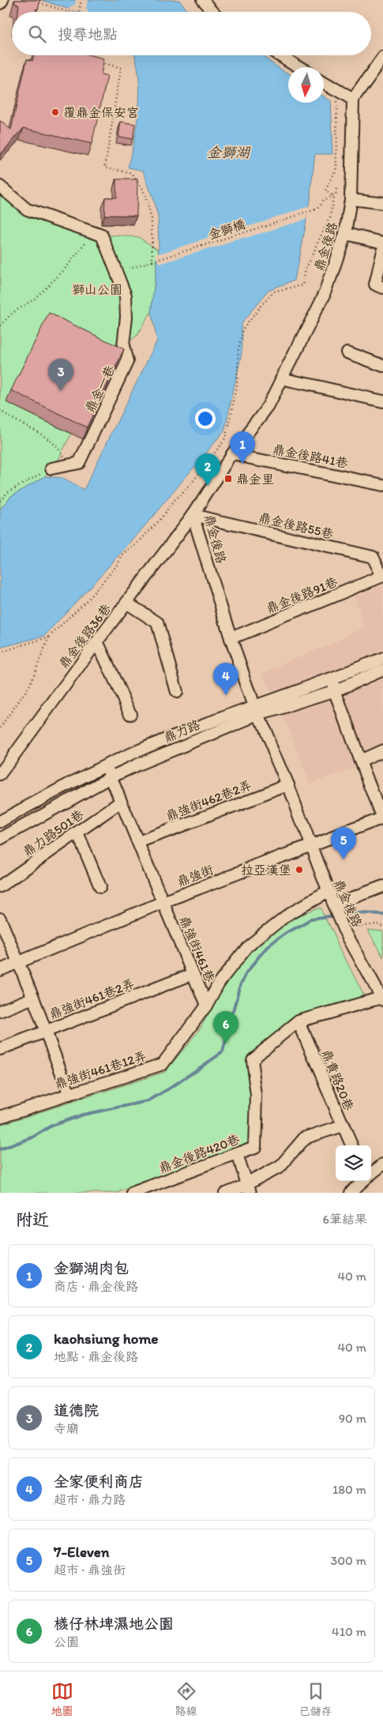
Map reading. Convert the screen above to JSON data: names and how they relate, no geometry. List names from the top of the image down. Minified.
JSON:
{"streets":{"street":["鼎金後路","鼎金一巷","鼎金後路41巷","鼎金後路55巷","鼎金後路91巷","鼎金後路36巷","鼎力路","鼎強街462巷2弄","鼎力路501巷","鼎強街","鼎強街461巷","鼎強街461巷2弄","鼎強街461巷12弄","鼎貴路20巷","鼎金後路420巷"],"path":["金獅橋"]},"crossings":[["金獅橋","鼎金一巷"],["鼎金後路","鼎金後路41巷"],["鼎金後路","鼎金後路55巷"],["鼎金後路","鼎金後路91巷"],["鼎金後路","鼎金後路36巷"],["鼎金後路","鼎力路"],["鼎金後路","鼎強街462巷2弄"],["鼎金後路","鼎強街"],["鼎金後路","鼎強街461巷12弄"],["鼎金後路","鼎金後路420巷"],["鼎金後路55巷","鼎金後路91巷"],["鼎金後路55巷","鼎金後路36巷"],["鼎力路","鼎強街461巷"],["鼎強街462巷2弄","鼎強街461巷"],["鼎力路501巷","鼎強街461巷"],["鼎強街","鼎強街461巷"],["鼎強街461巷","鼎強街461巷2弄"],["鼎強街461巷","鼎強街461巷12弄"],["鼎貴路20巷","鼎金後路420巷"]],"water":["金獅湖"],"parks":["獅山公園"],"places":{"other":["覆鼎金保安宮","拉亞漢堡"],"transit":["鼎金里"]},"north":"bottom","page":{"search":"搜尋地點","pins":["3","1","2","4","5","6"],"heading":["附近","6筆結果"],"list":[{"mark":"1","name":"金獅湖肉包","note":"商店 · 鼎金後路","value":"40 m"},{"mark":"2","name":"kaohsiung home","note":"地點 · 鼎金後路","value":"40 m"},{"mark":"3","name":"道德院","note":"寺廟","value":"90 m"},{"mark":"4","name":"全家便利商店","note":"超市 · 鼎力路","value":"180 m"},{"mark":"5","name":"7-Eleven","note":"超市 · 鼎強街","value":"300 m"},{"mark":"6","name":"檨仔林埤濕地公園","note":"公園","value":"410 m"}],"nav":["地圖","路線","已儲存"]}}
